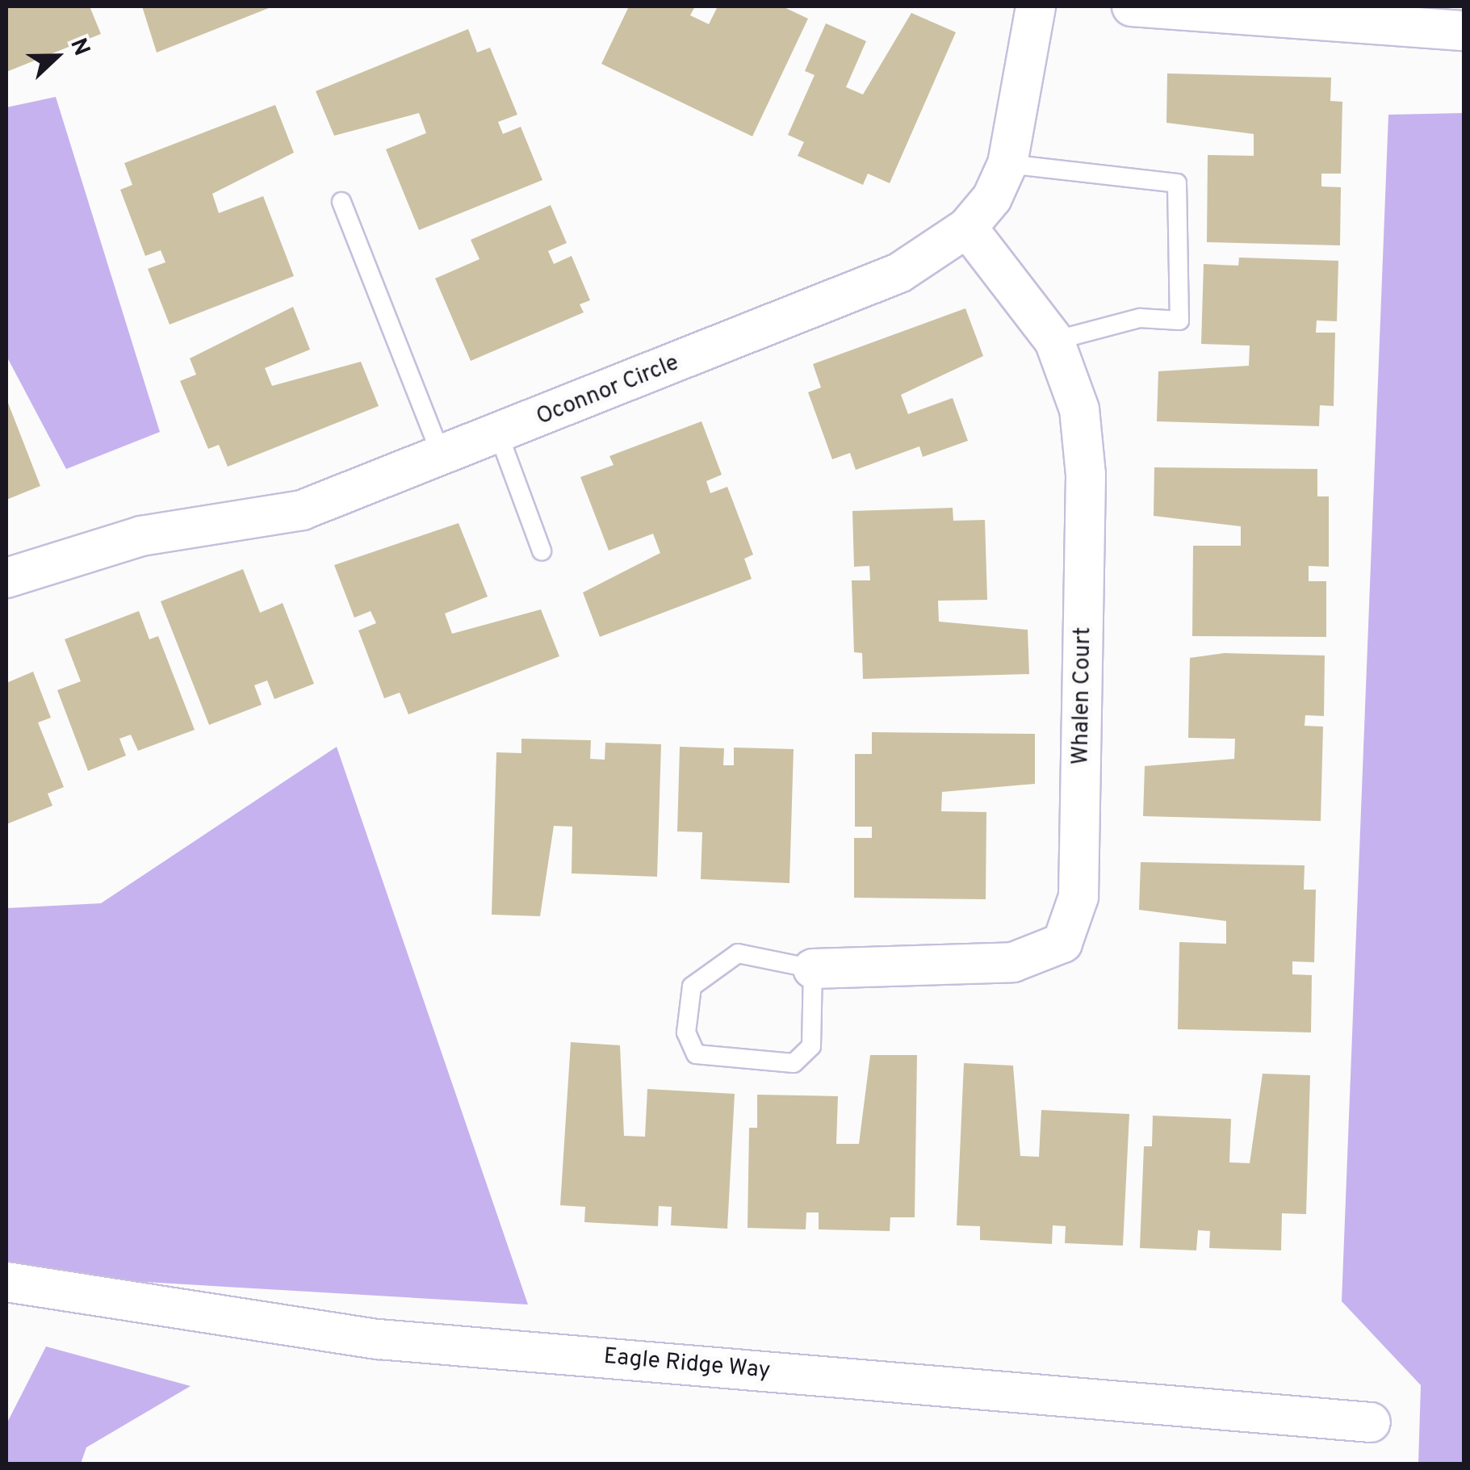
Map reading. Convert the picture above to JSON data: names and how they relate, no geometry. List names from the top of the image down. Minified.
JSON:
{"streets":{"street":["Oconnor Circle","Whalen Court","Eagle Ridge Way"]},"crossings":[["Oconnor Circle","Whalen Court"]],"north":"right"}
